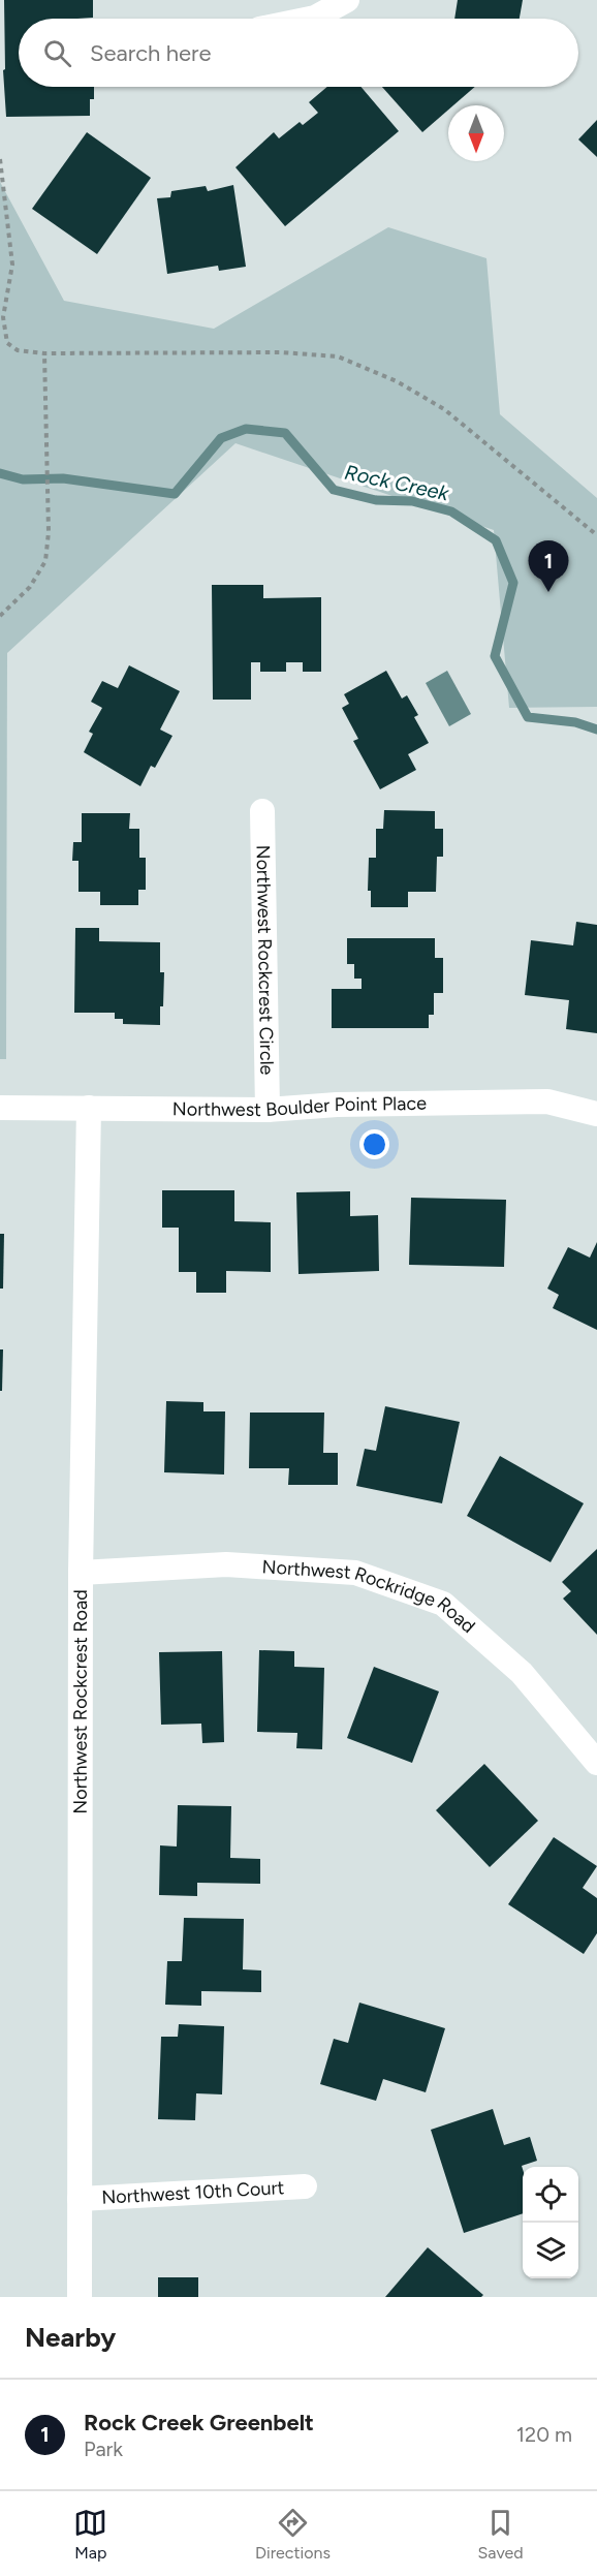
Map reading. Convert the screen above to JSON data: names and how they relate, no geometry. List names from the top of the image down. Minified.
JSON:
{"streets":{"street":["Northwest Rockcrest Circle","Northwest Boulder Point Place","Northwest Rockridge Road","Northwest Rockcrest Road","Northwest 10th Court"]},"crossings":[["Northwest Rockcrest Circle","Northwest Boulder Point Place"],["Northwest Boulder Point Place","Northwest Rockcrest Road"],["Northwest Rockridge Road","Northwest Rockcrest Road"],["Northwest Rockcrest Road","Northwest 10th Court"]],"water":["Rock Creek"],"north":"bottom","page":{"search":"Search here","pins":"1","heading":"Nearby","list":[{"mark":"1","name":"Rock Creek Greenbelt","note":"Park","value":"120 m"}],"nav":["Map","Directions","Saved"]}}
